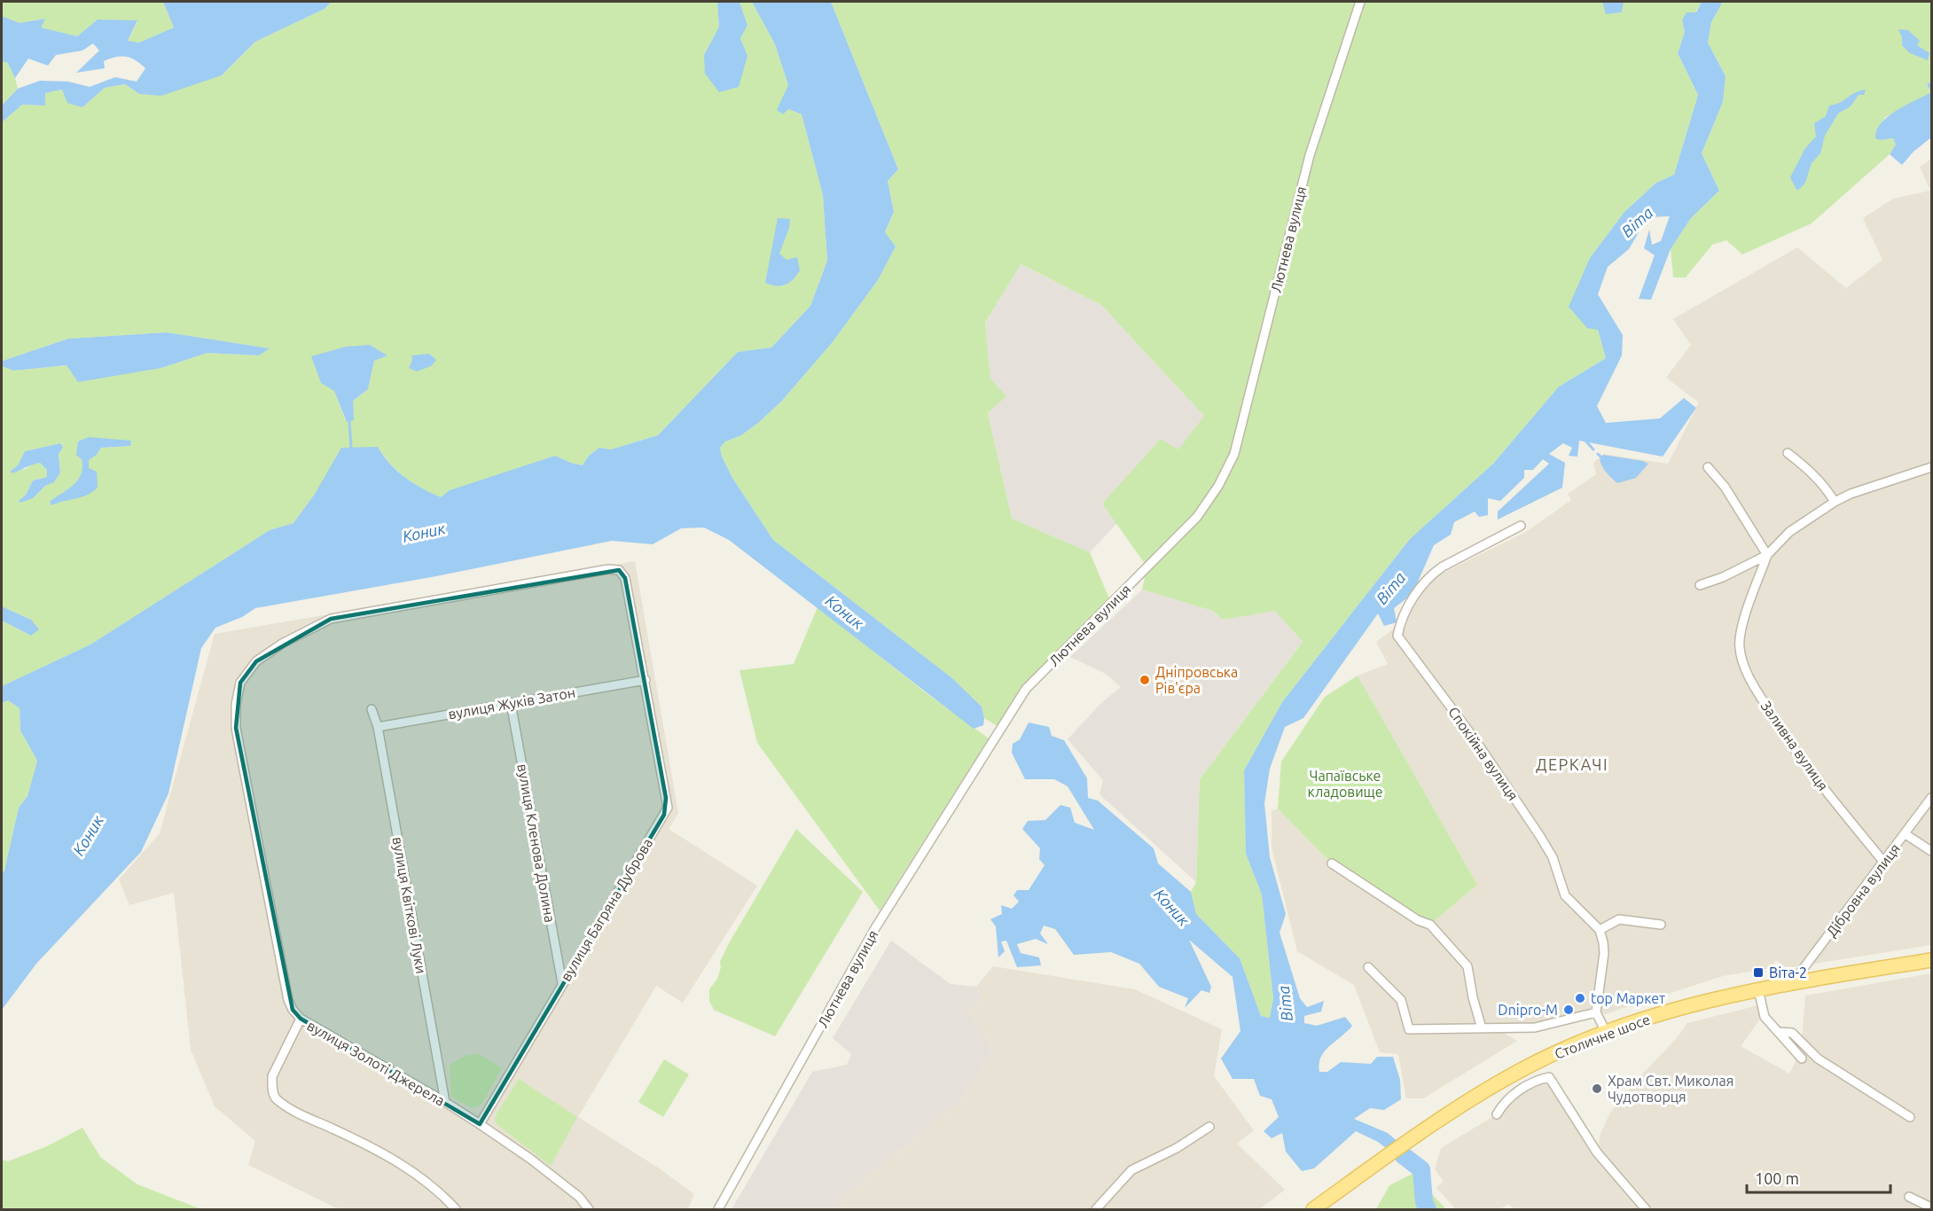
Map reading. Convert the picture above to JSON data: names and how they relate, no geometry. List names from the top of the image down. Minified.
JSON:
{"streets":{"main road":["Столичне шосе"],"street":["Лютнева вулиця","вулиця Жуків Затон","Заливна вулиця","Спокійна вулиця","вулиця Кленова Долина","Дібровна вулиця","вулиця Квіткові Луки","вулиця Багряна Дуброва","вулиця Золоті Джерела"]},"crossings":[["вулиця Жуків Затон","вулиця Кленова Долина"],["вулиця Жуків Затон","вулиця Квіткові Луки"],["вулиця Жуків Затон","вулиця Багряна Дуброва"],["Заливна вулиця","Дібровна вулиця"],["вулиця Кленова Долина","вулиця Багряна Дуброва"],["Дібровна вулиця","Столичне шосе"],["вулиця Квіткові Луки","вулиця Золоті Джерела"],["вулиця Багряна Дуброва","вулиця Золоті Джерела"]],"districts":["ДЕРКАЧІ"],"water":["Віта","Коник"],"parks":["Чапаївське кладовище"],"places":{"other":["Дніпровська Рів'єра","top Маркет","Dnipro-M","Храм Свт. Миколая Чудотворця"],"transit":["Віта-2"]},"scale_bar":"100 m"}
